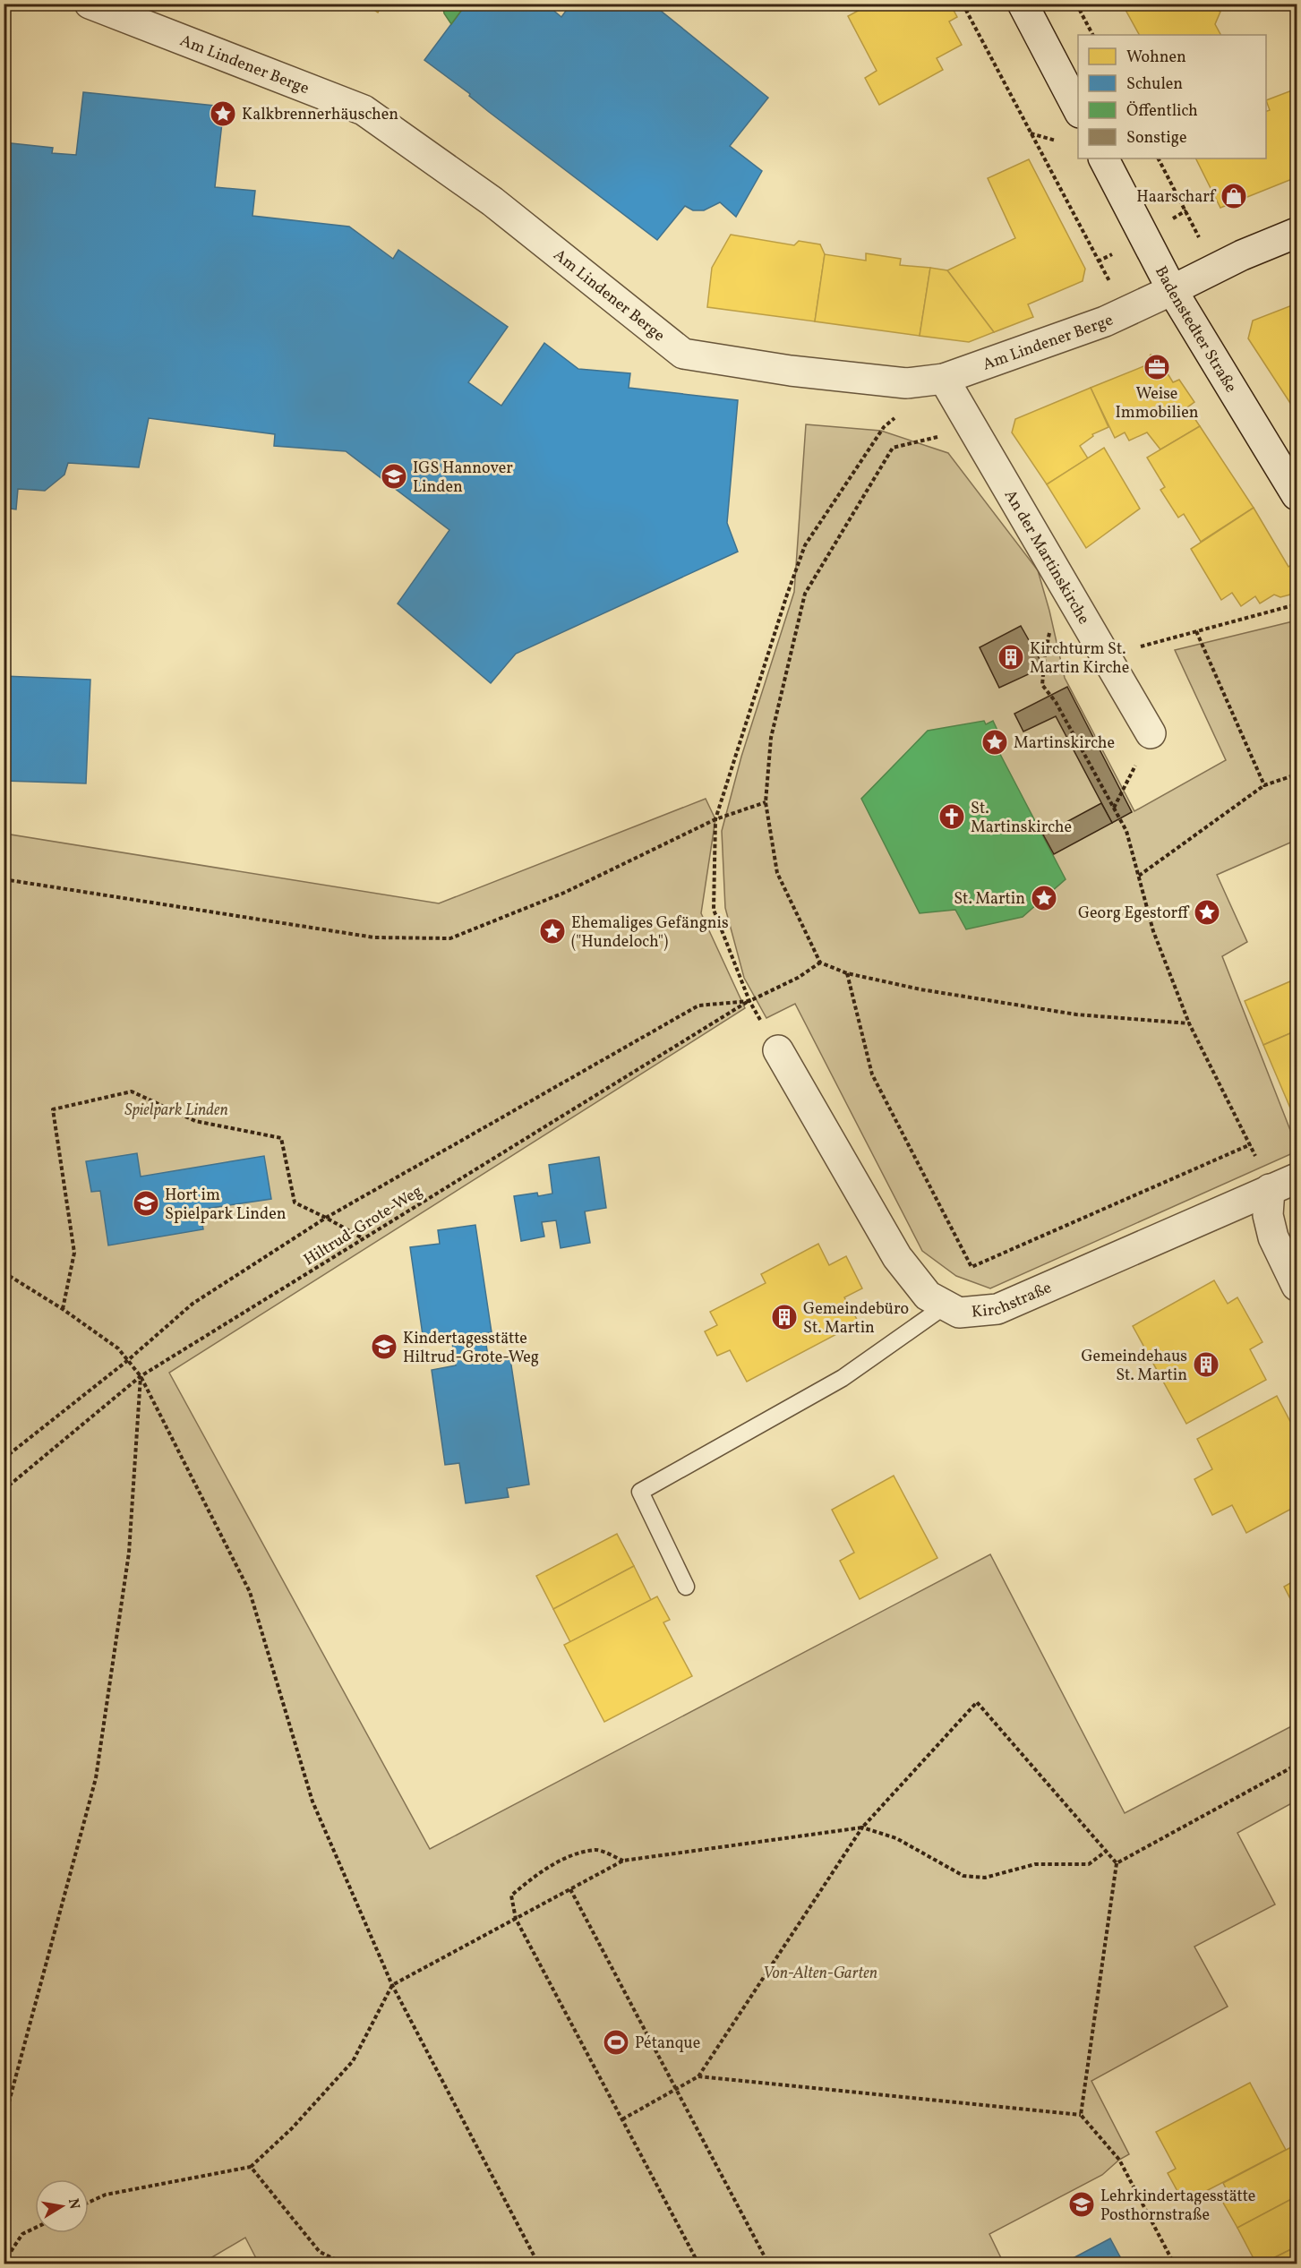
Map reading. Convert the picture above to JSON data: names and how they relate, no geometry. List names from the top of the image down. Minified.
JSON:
{"streets":{"street":["Am Lindener Berge","Badenstedter Straße","An der Martinskirche","Kirchstraße"],"path":["Hiltrud-Grote-Weg"]},"crossings":[["Am Lindener Berge","Badenstedter Straße"],["Am Lindener Berge","An der Martinskirche"]],"parks":["Spielpark Linden","Von-Alten-Garten"],"places":{"place":["Kalkbrennerhäuschen","Martinskirche","St. Martin","Georg Egestorff","Ehemaliges Gefängnis (\"Hundeloch\")"],"shop":["Haarscharf"],"office":["Weise Immobilien"],"school or university":["IGS Hannover Linden","Hort im Spielpark Linden","Kindertagesstätte Hiltrud-Grote-Weg","Lehrkindertagesstätte Posthornstraße"],"building":["Kirchturm St. Martin Kirche","Gemeindebüro St. Martin","Gemeindehaus St. Martin"],"church":["St. Martinskirche"],"sports":["Pétanque"]},"legend":["Wohnen","Schulen","Öffentlich","Sonstige"],"north":"right"}
